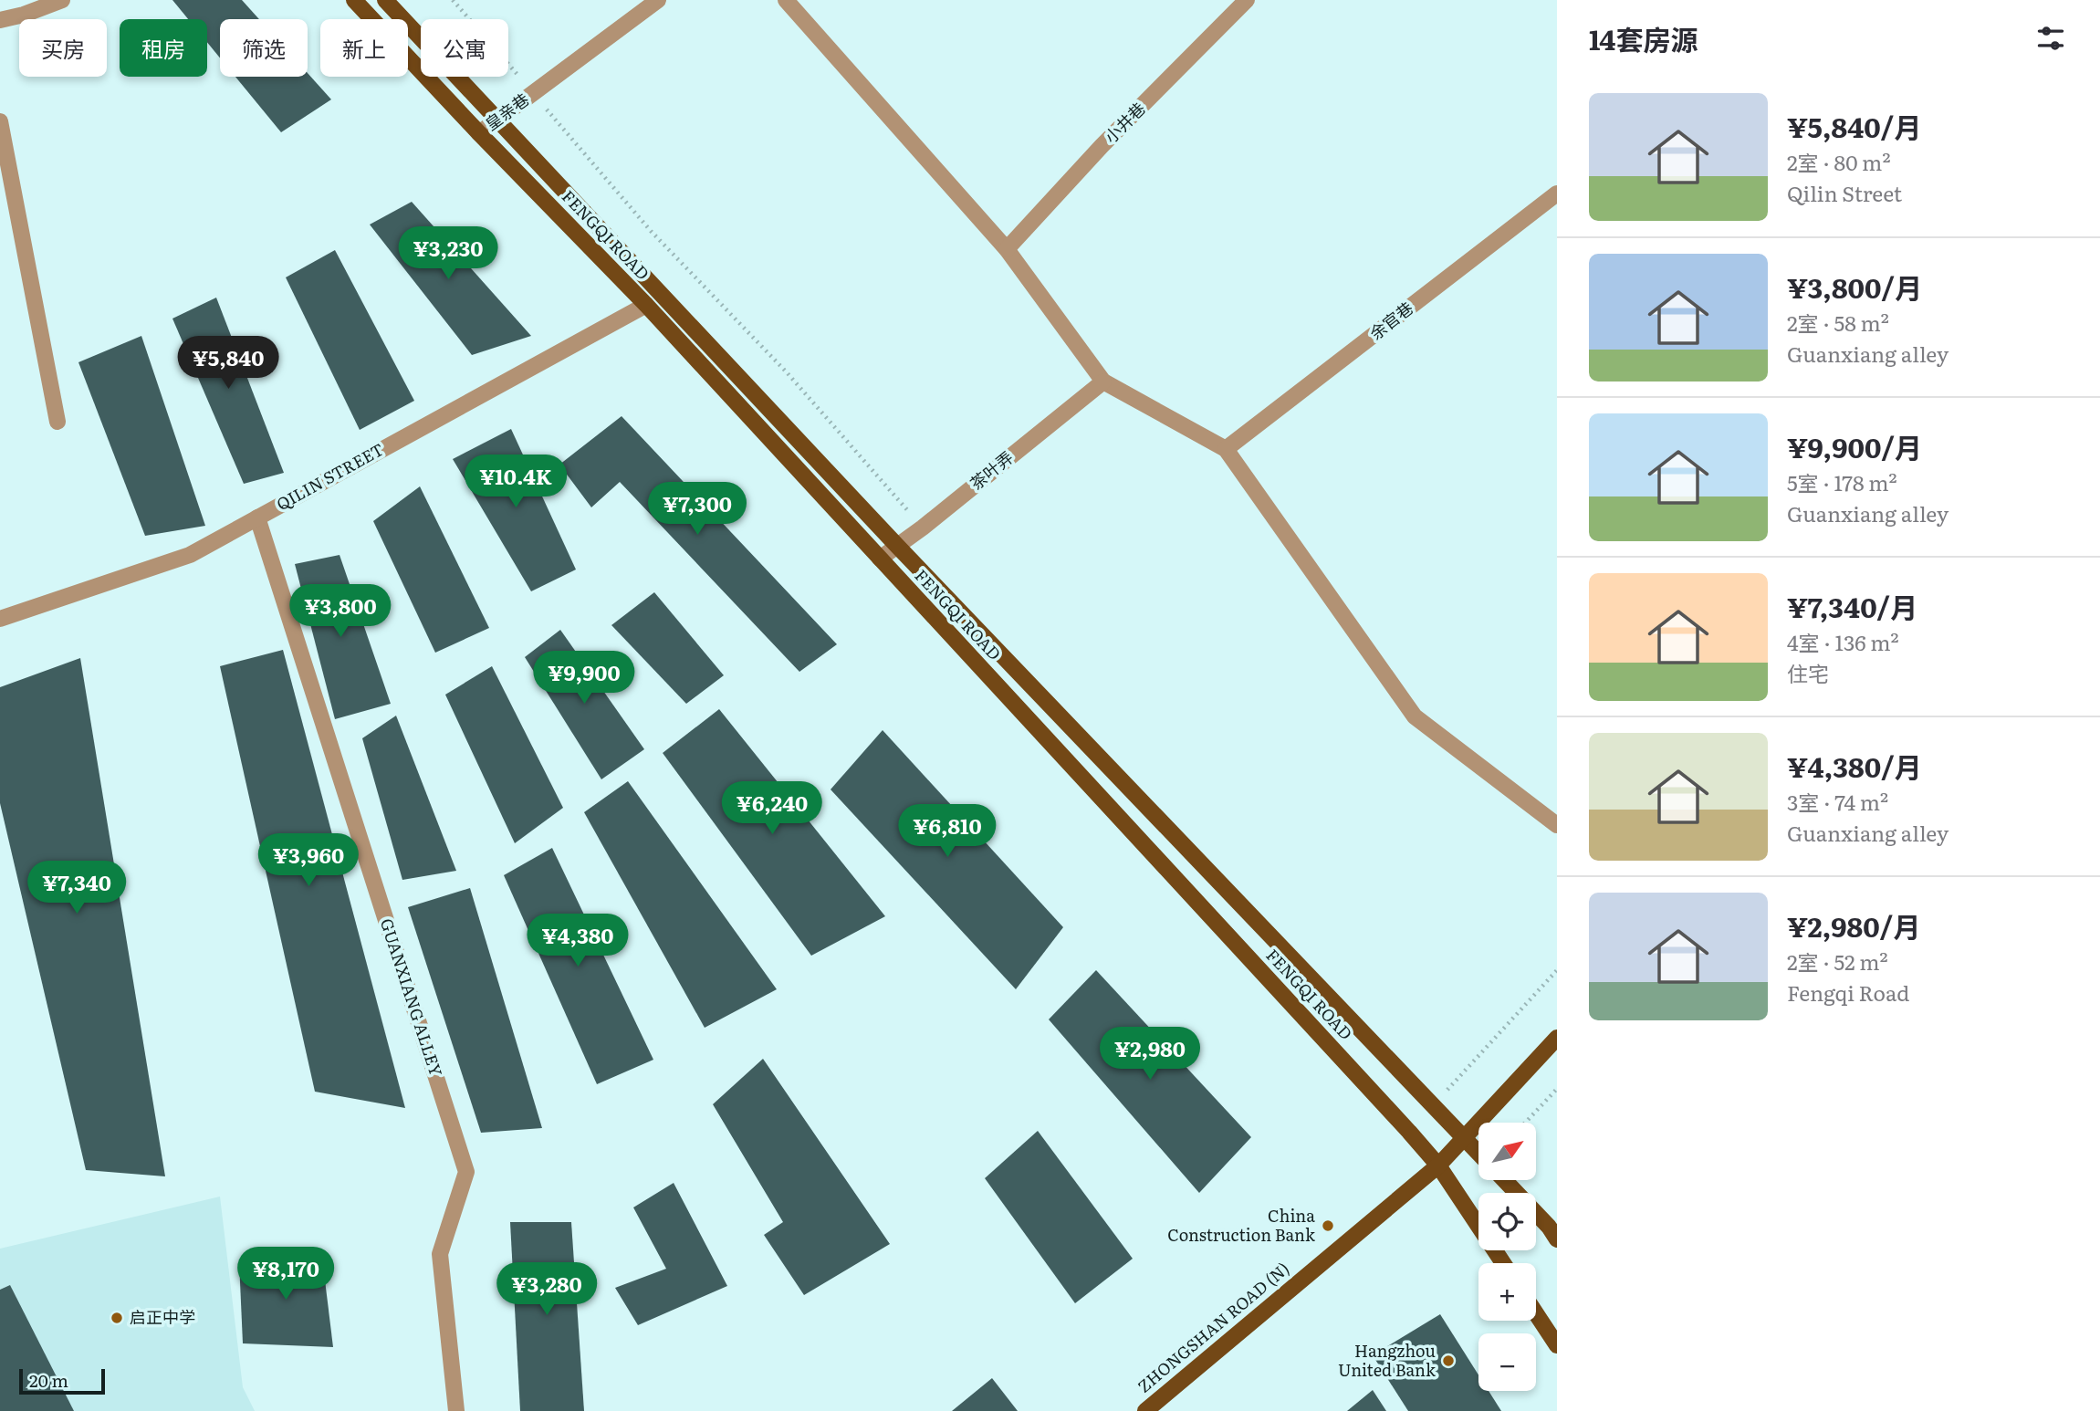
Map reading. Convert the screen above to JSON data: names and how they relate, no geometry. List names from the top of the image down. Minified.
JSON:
{"streets":{"main road":["FENGQI ROAD","ZHONGSHAN ROAD (N)"],"street":["皇亲巷","小井巷","余官巷","茶叶弄","QILIN STREET","GUANXIANG ALLEY"]},"crossings":[["皇亲巷","FENGQI ROAD"],["FENGQI ROAD","茶叶弄"],["FENGQI ROAD","QILIN STREET"],["FENGQI ROAD","ZHONGSHAN ROAD (N)"],["QILIN STREET","GUANXIANG ALLEY"]],"places":["China Construction Bank","启正中学","Hangzhou United Bank"],"scale_bar":"20 m","north":"top right","page":{"heading":"14套房源","chip":["买房","租房","筛选","新上","公寓"],"list":[{"name":"¥5,840/月","note":"2室 · 80 m² · Qilin Street"},{"name":"¥3,800/月","note":"2室 · 58 m² · Guanxiang alley"},{"name":"¥9,900/月","note":"5室 · 178 m² · Guanxiang alley"},{"name":"¥7,340/月","note":"4室 · 136 m² · 住宅"},{"name":"¥4,380/月","note":"3室 · 74 m² · Guanxiang alley"},{"name":"¥2,980/月","note":"2室 · 52 m² · Fengqi Road"}],"price":["¥3,230","¥5,840","¥10.4K","¥7,300","¥3,800","¥9,900","¥6,240","¥6,810","¥3,960","¥7,340","¥4,380","¥2,980","¥8,170","¥3,280"],"map_buttons":["+","−"],"scale":"20 m"}}
